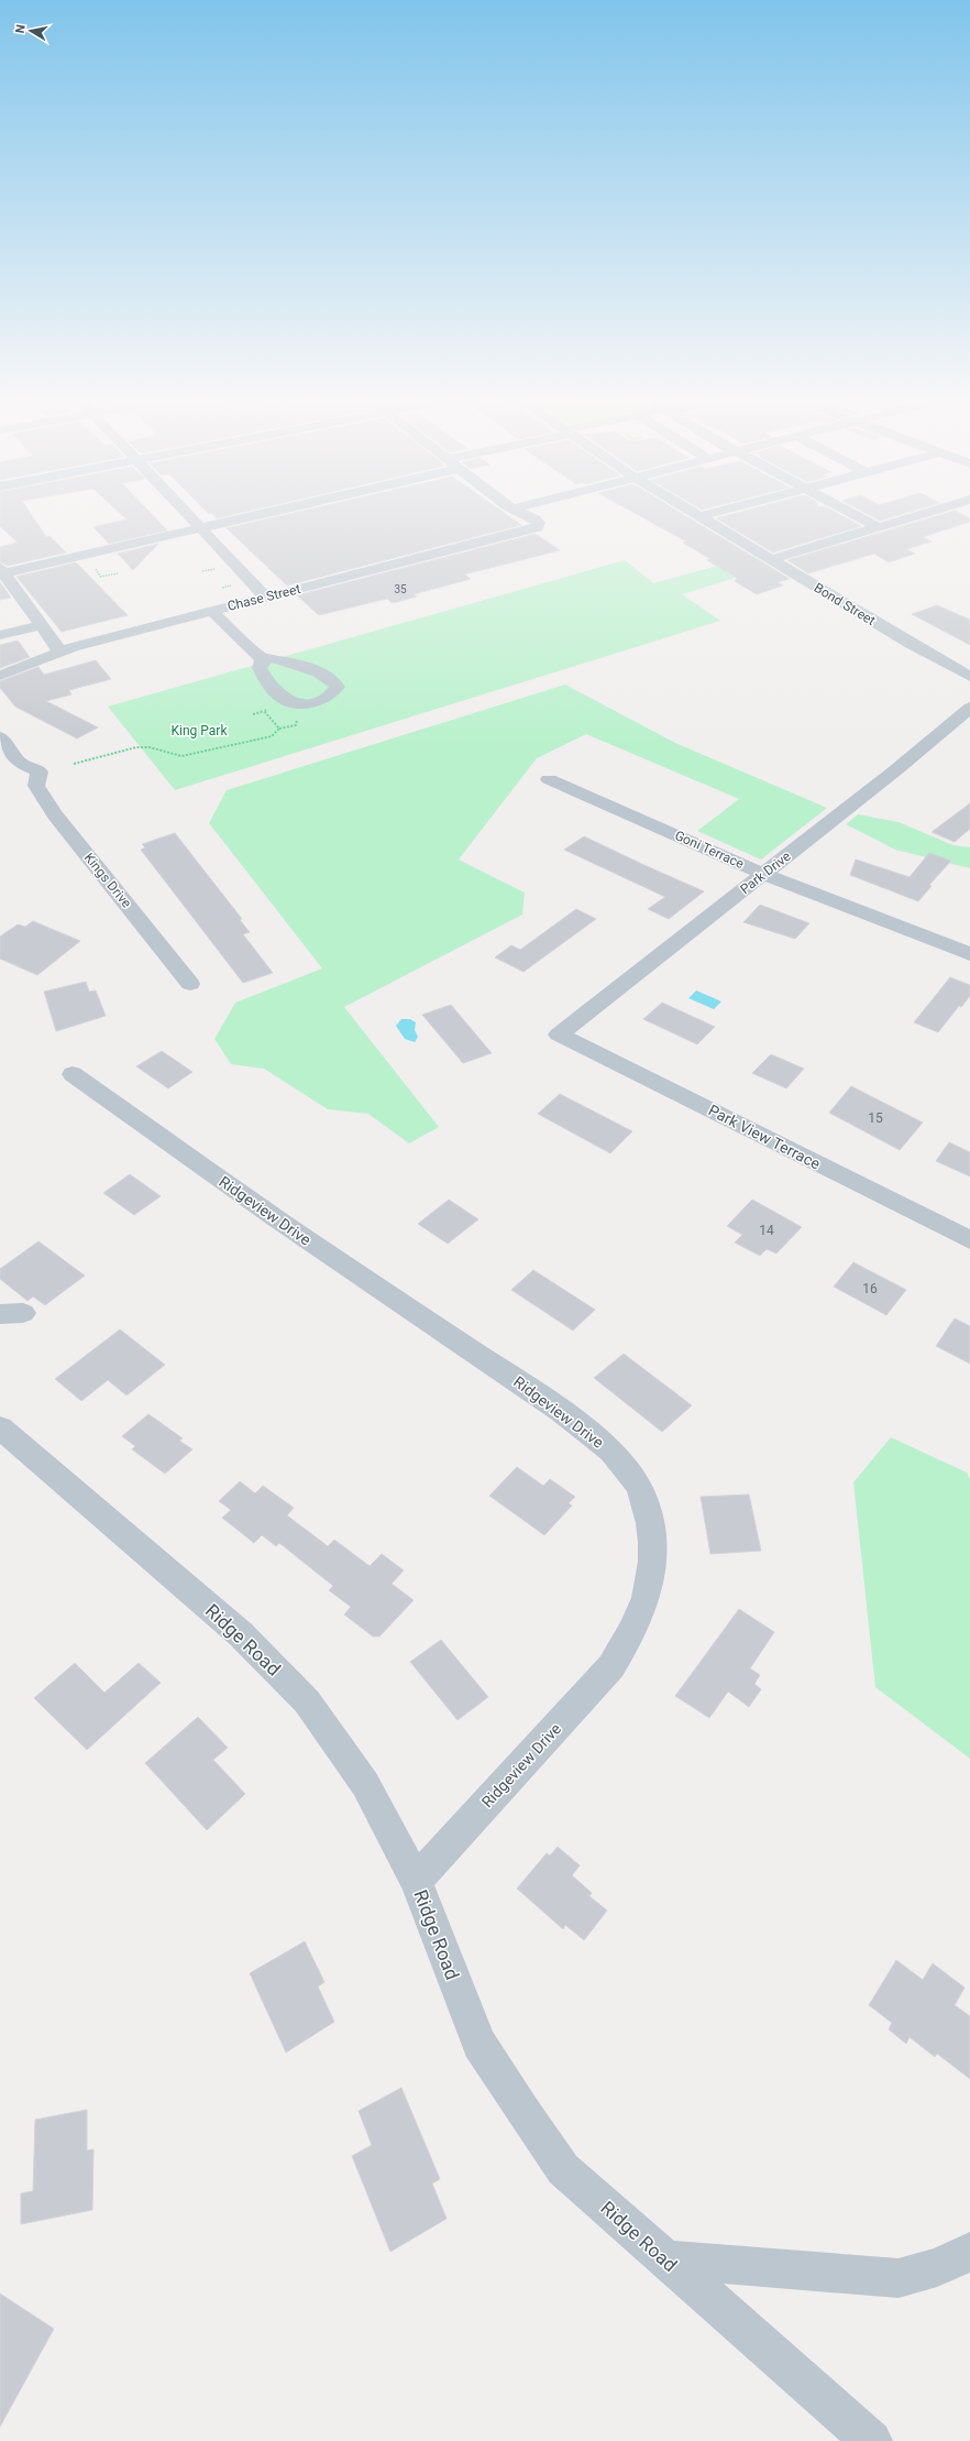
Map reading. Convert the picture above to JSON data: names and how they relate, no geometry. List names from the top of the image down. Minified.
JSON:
{"streets":{"street":["Chase Street","Bond Street","Goni Terrace","Park Drive","Kings Drive","Park View Terrace","Ridgeview Drive","Ridge Road"]},"crossings":[["Goni Terrace","Park Drive"],["Park Drive","Park View Terrace"],["Ridgeview Drive","Ridge Road"]],"parks":["King Park"],"house_numbers":["35","15","14","16"],"north":"left"}
